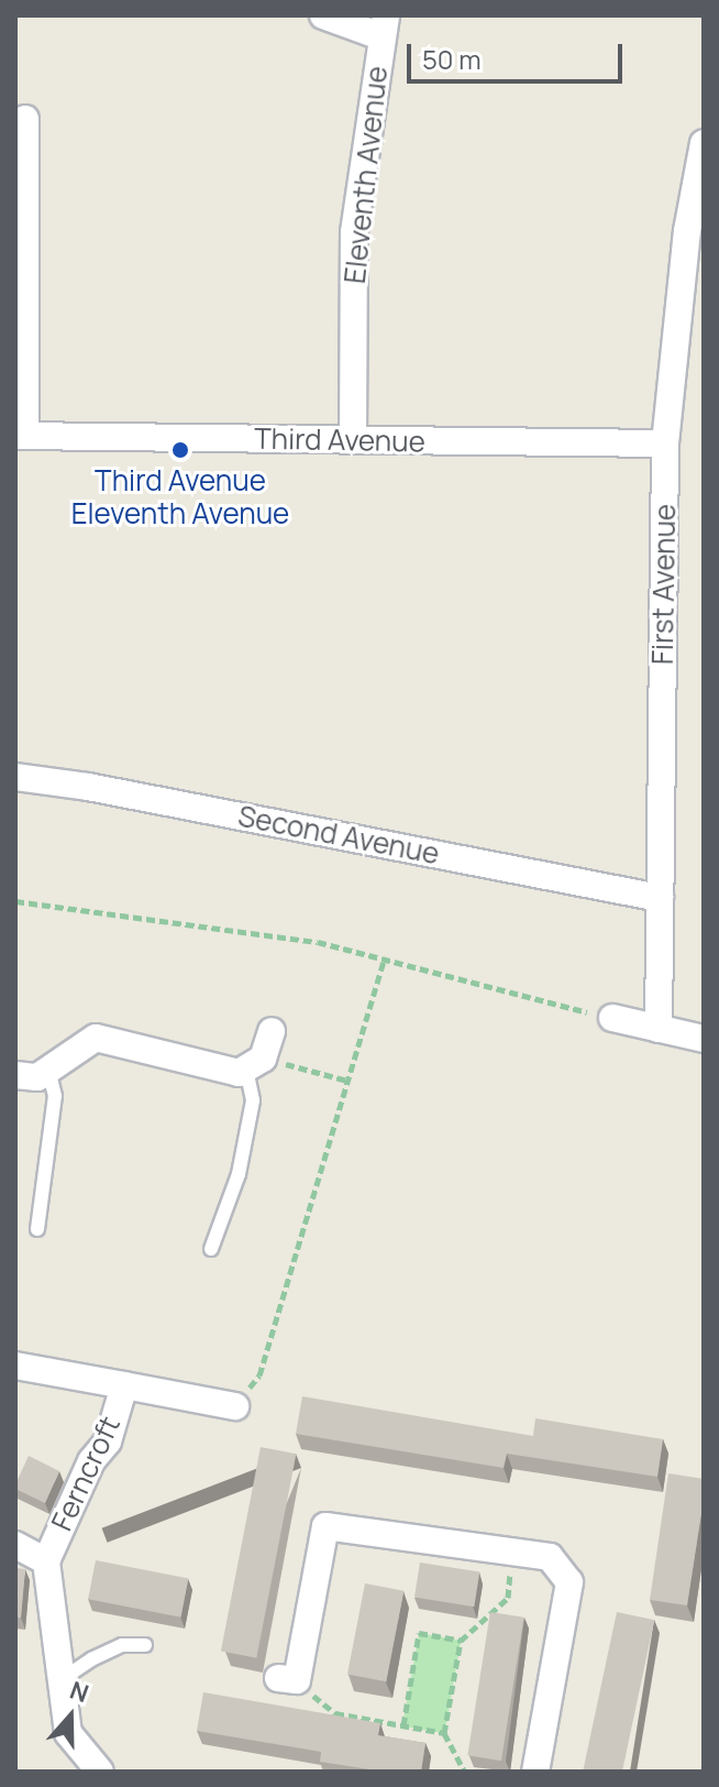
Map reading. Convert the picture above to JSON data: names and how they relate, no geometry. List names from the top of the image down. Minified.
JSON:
{"streets":{"street":["Eleventh Avenue","Third Avenue","First Avenue","Second Avenue","Ferncroft"]},"crossings":[["Eleventh Avenue","Third Avenue"],["Third Avenue","First Avenue"],["First Avenue","Second Avenue"]],"places":["Third Avenue Eleventh Avenue"],"scale_bar":"50 m","north":"top"}
